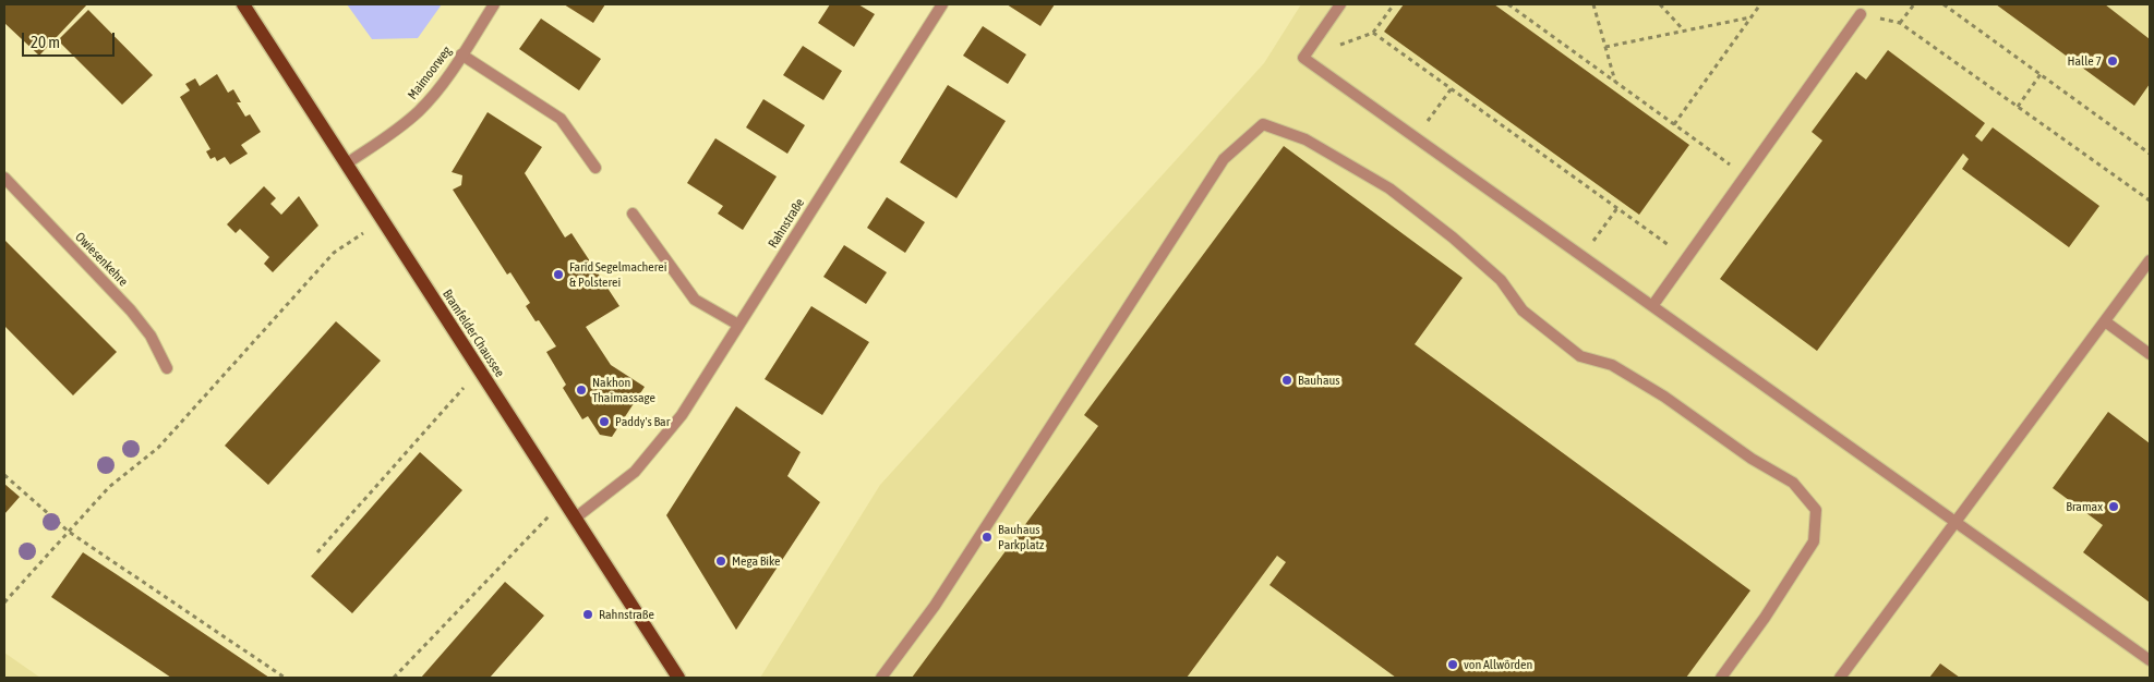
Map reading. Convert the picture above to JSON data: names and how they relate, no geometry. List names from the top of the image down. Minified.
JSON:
{"streets":{"main road":["Bramfelder Chaussee"],"street":["Maimoorweg","Rahnstraße","Owiesenkehre"]},"crossings":[["Maimoorweg","Bramfelder Chaussee"],["Rahnstraße","Bramfelder Chaussee"]],"places":["Halle 7","Farid Segelmacherei & Polsterei","Bauhaus","Nakhon Thaimassage","Paddy's Bar","Bramax","Bauhaus Parkplatz","Mega Bike","Rahnstraße","von Allwörden"],"scale_bar":"20 m"}
